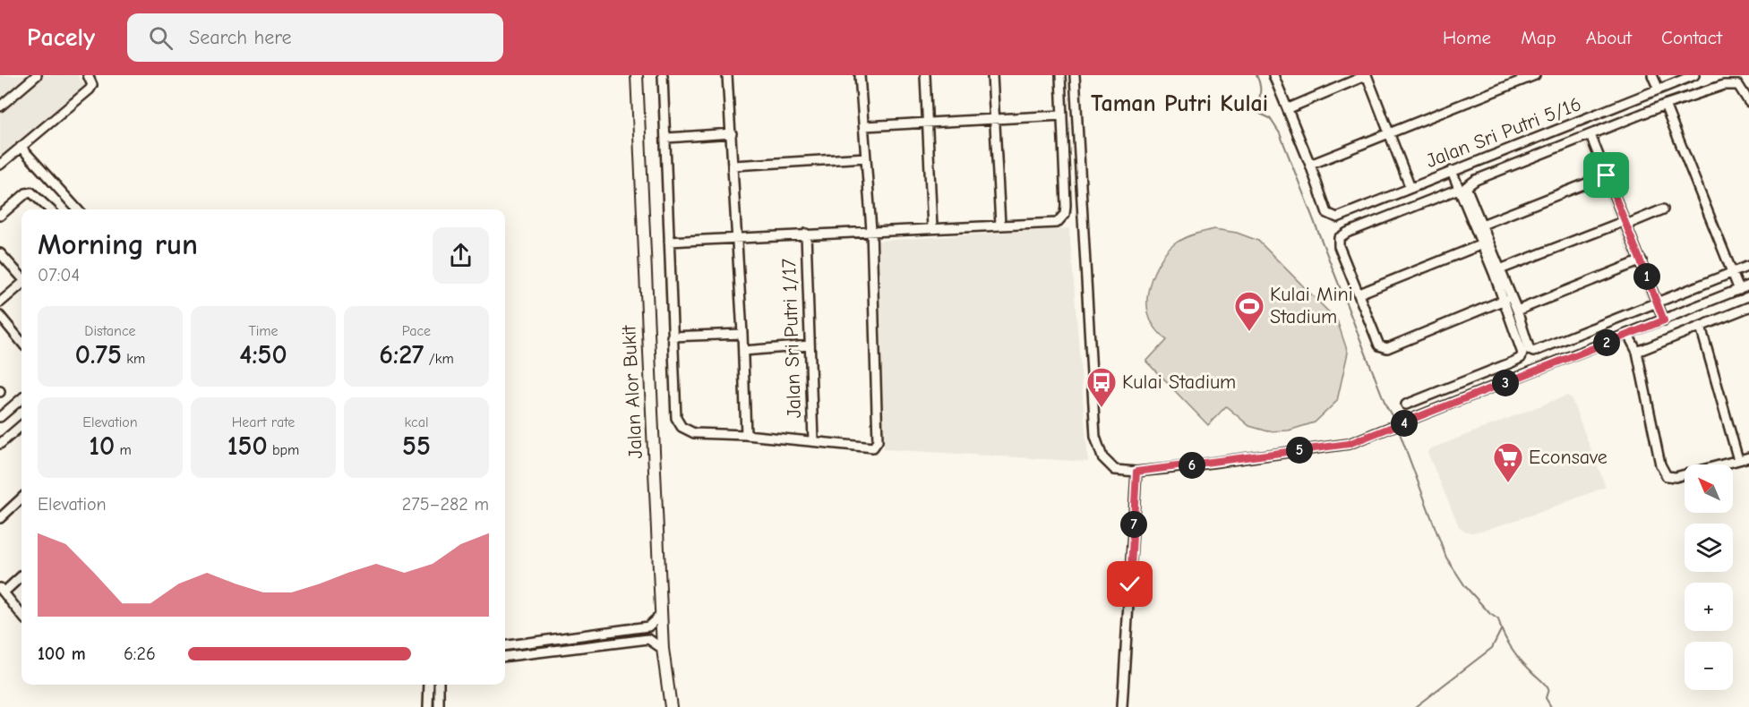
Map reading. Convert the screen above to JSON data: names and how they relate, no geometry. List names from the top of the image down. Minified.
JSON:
{"streets":{"main road":["Jalan Alor Bukit"],"street":["Jalan Sri Putri 5/16","Jalan Sri Putri 1/17"]},"districts":["Taman Putri Kulai"],"places":{"sports":["Kulai Mini Stadium"],"bus stop":["Kulai Stadium"],"supermarket":["Econsave"]},"north":"top left","page":{"header":"Pacely","search":"Search here","nav":["Home","Map","About","Contact"],"heading":["Morning run","07:04"],"pins":["1","2","3","4","5","6","7"],"stats":[["Distance","0.75 km"],["Time","4:50"],["Pace","6:27 /km"],["Elevation","10 m"],["Heart rate","150 bpm"],["kcal","55"]],"map_buttons":["+","−"],"chart":["Elevation","275–282 m"],"list":[{"name":"100 m","note":"6:26"}]}}
